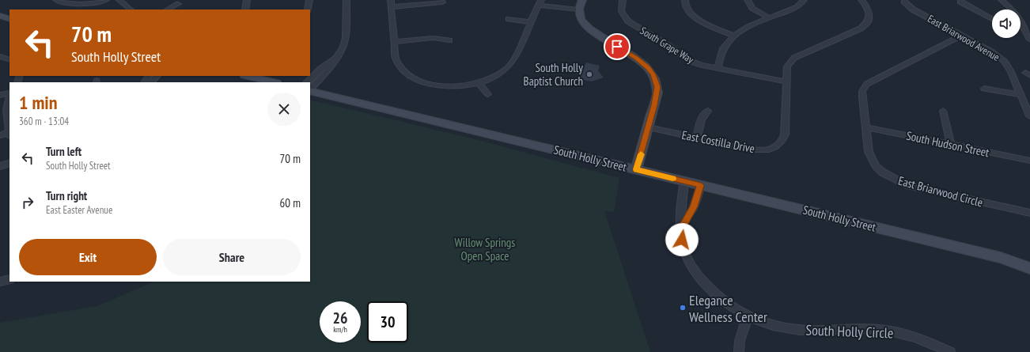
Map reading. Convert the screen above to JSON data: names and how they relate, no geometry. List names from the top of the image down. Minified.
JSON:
{"streets":{"main road":["South Holly Street"],"street":["East Briarwood Avenue","South Grape Way","East Costilla Drive","South Hudson Street","East Briarwood Circle","South Holly Circle"]},"crossings":[["East Briarwood Avenue","East Briarwood Circle"],["South Grape Way","East Costilla Drive"],["South Hudson Street","East Briarwood Circle"],["South Holly Street","South Holly Circle"]],"parks":["Willow Springs Open Space"],"places":["South Holly Baptist Church","Elegance Wellness Center"],"page":{"turn":["70 m","South Holly Street"],"heading":["1 min","360 m · 13:04"],"list":[{"name":"Turn left","note":"South Holly Street","value":"70 m"},{"name":"Turn right","note":"East Easter Avenue","value":"60 m"}],"buttons":["Exit","Share"],"speed":"26 km/h","limit":"30"}}
